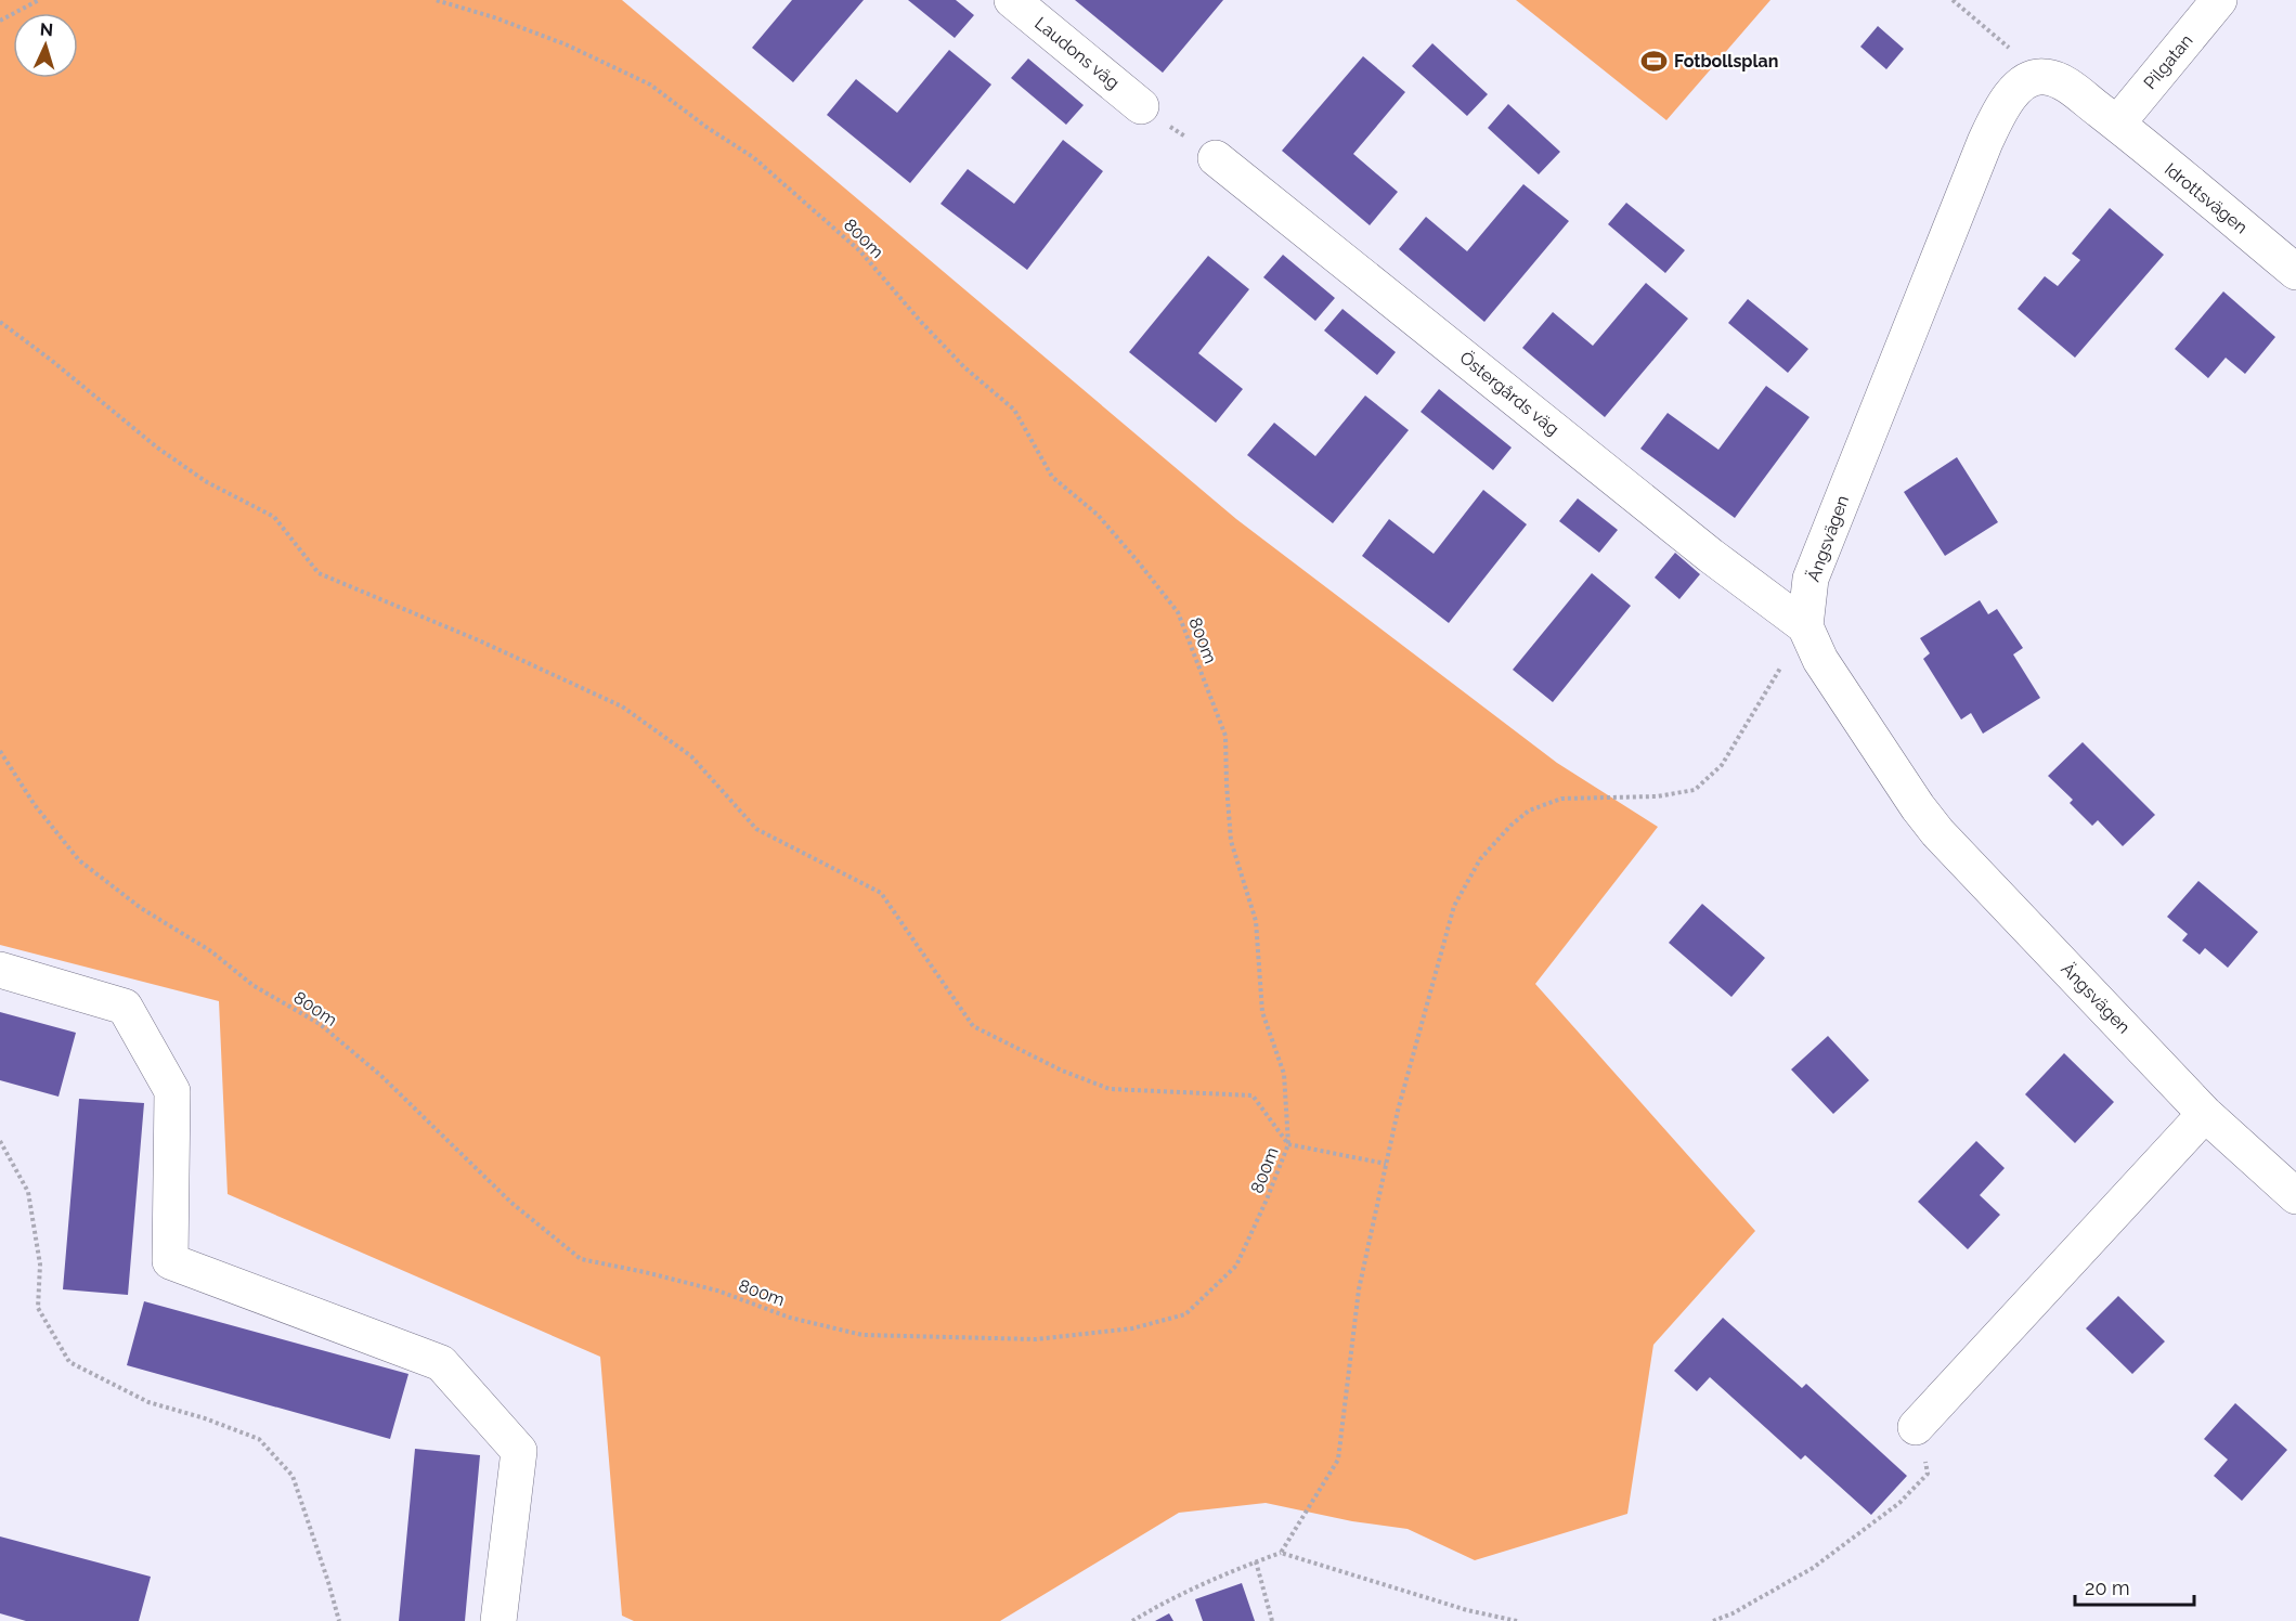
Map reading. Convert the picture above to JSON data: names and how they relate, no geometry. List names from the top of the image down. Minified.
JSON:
{"streets":{"street":["Laudons väg","Pilgatan","Idrottsvägen","Östergårds väg","Ängsvägen"],"path":["800m"]},"crossings":[["Pilgatan","Idrottsvägen"],["Östergårds väg","Ängsvägen"]],"places":{"sports":["Fotbollsplan"]},"scale_bar":"20 m","north":"top"}
